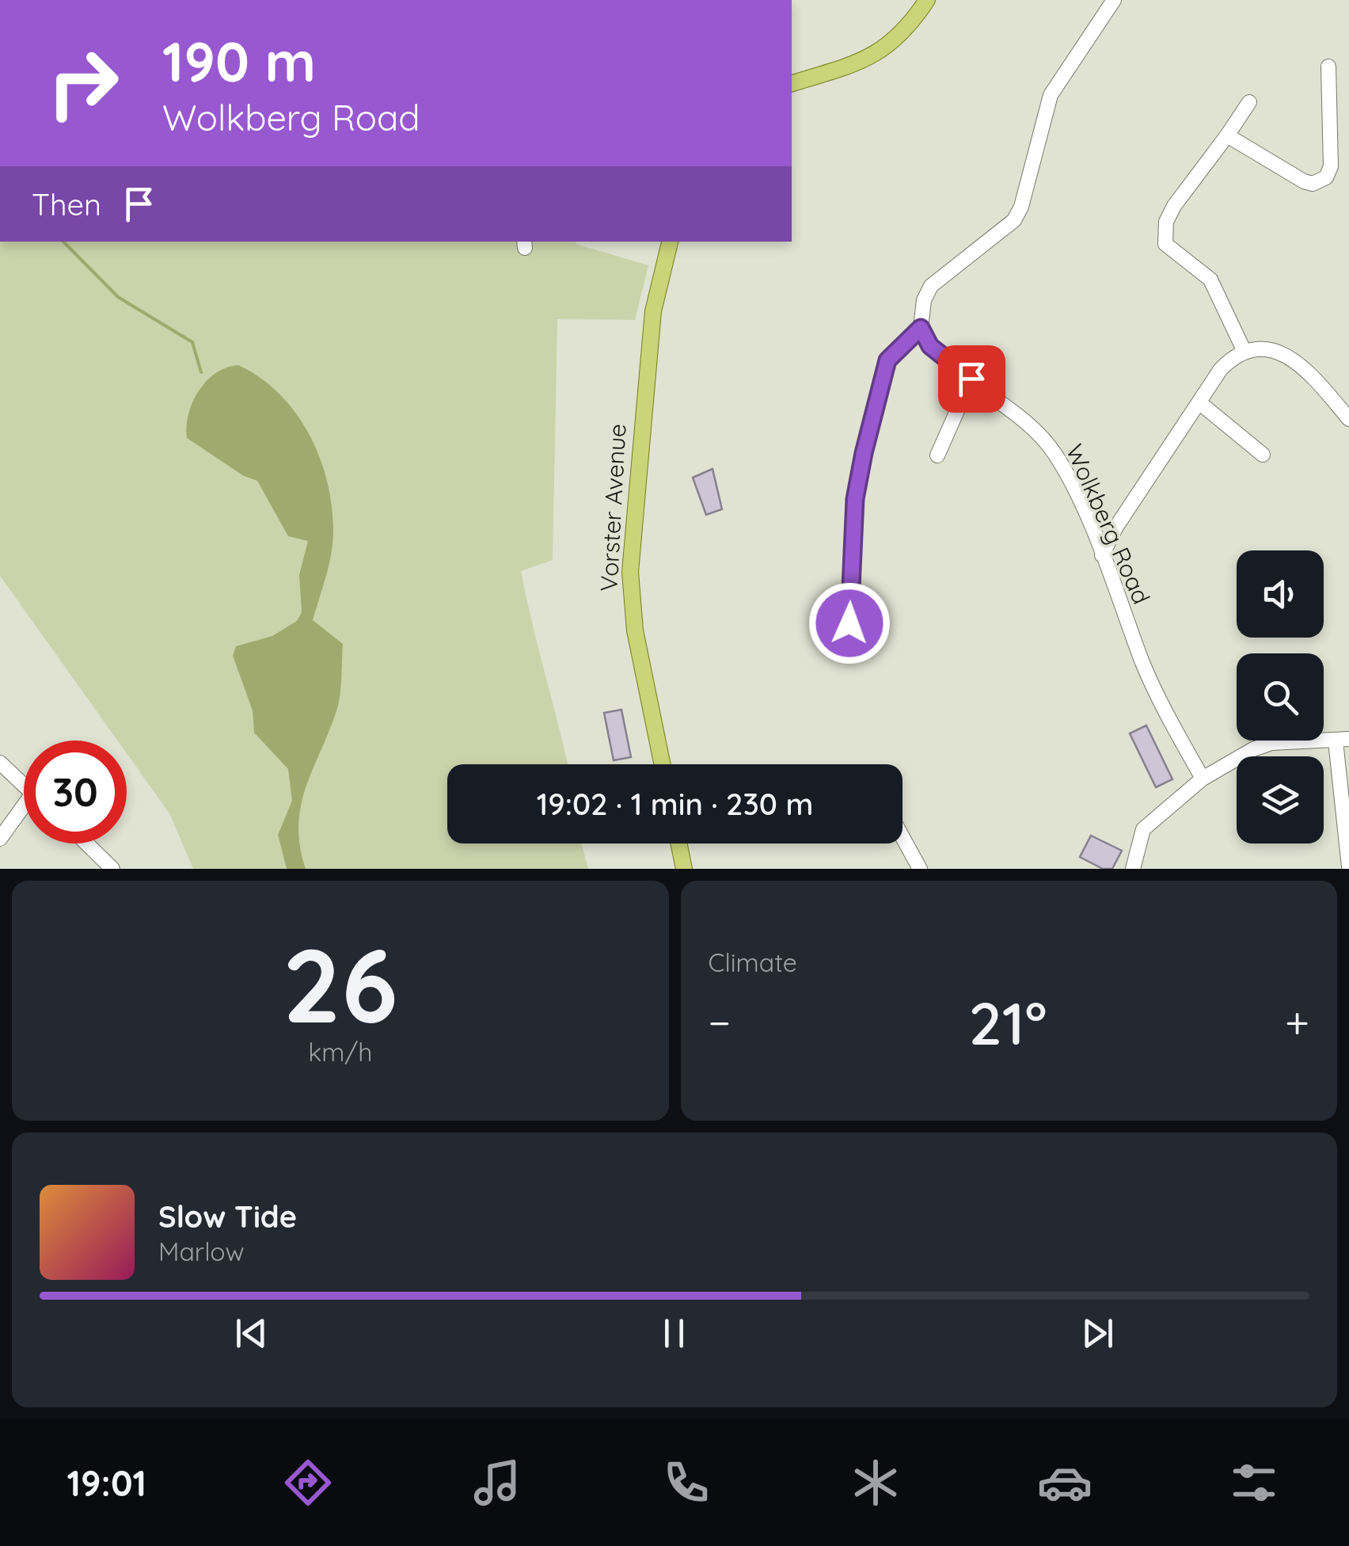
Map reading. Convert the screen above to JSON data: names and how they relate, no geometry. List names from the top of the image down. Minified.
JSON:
{"streets":{"main road":["Vorster Avenue"],"street":["Wolkberg Road"]},"page":{"turn":["190 m","Wolkberg Road"],"then":"Then","limit":"30","trip":"19:02 · 1 min · 230 m","tile":[["26","km/h"],"Climate"],"heat":["−","21°","+"],"song":["Slow Tide","Marlow"],"tabs":"19:01"}}
